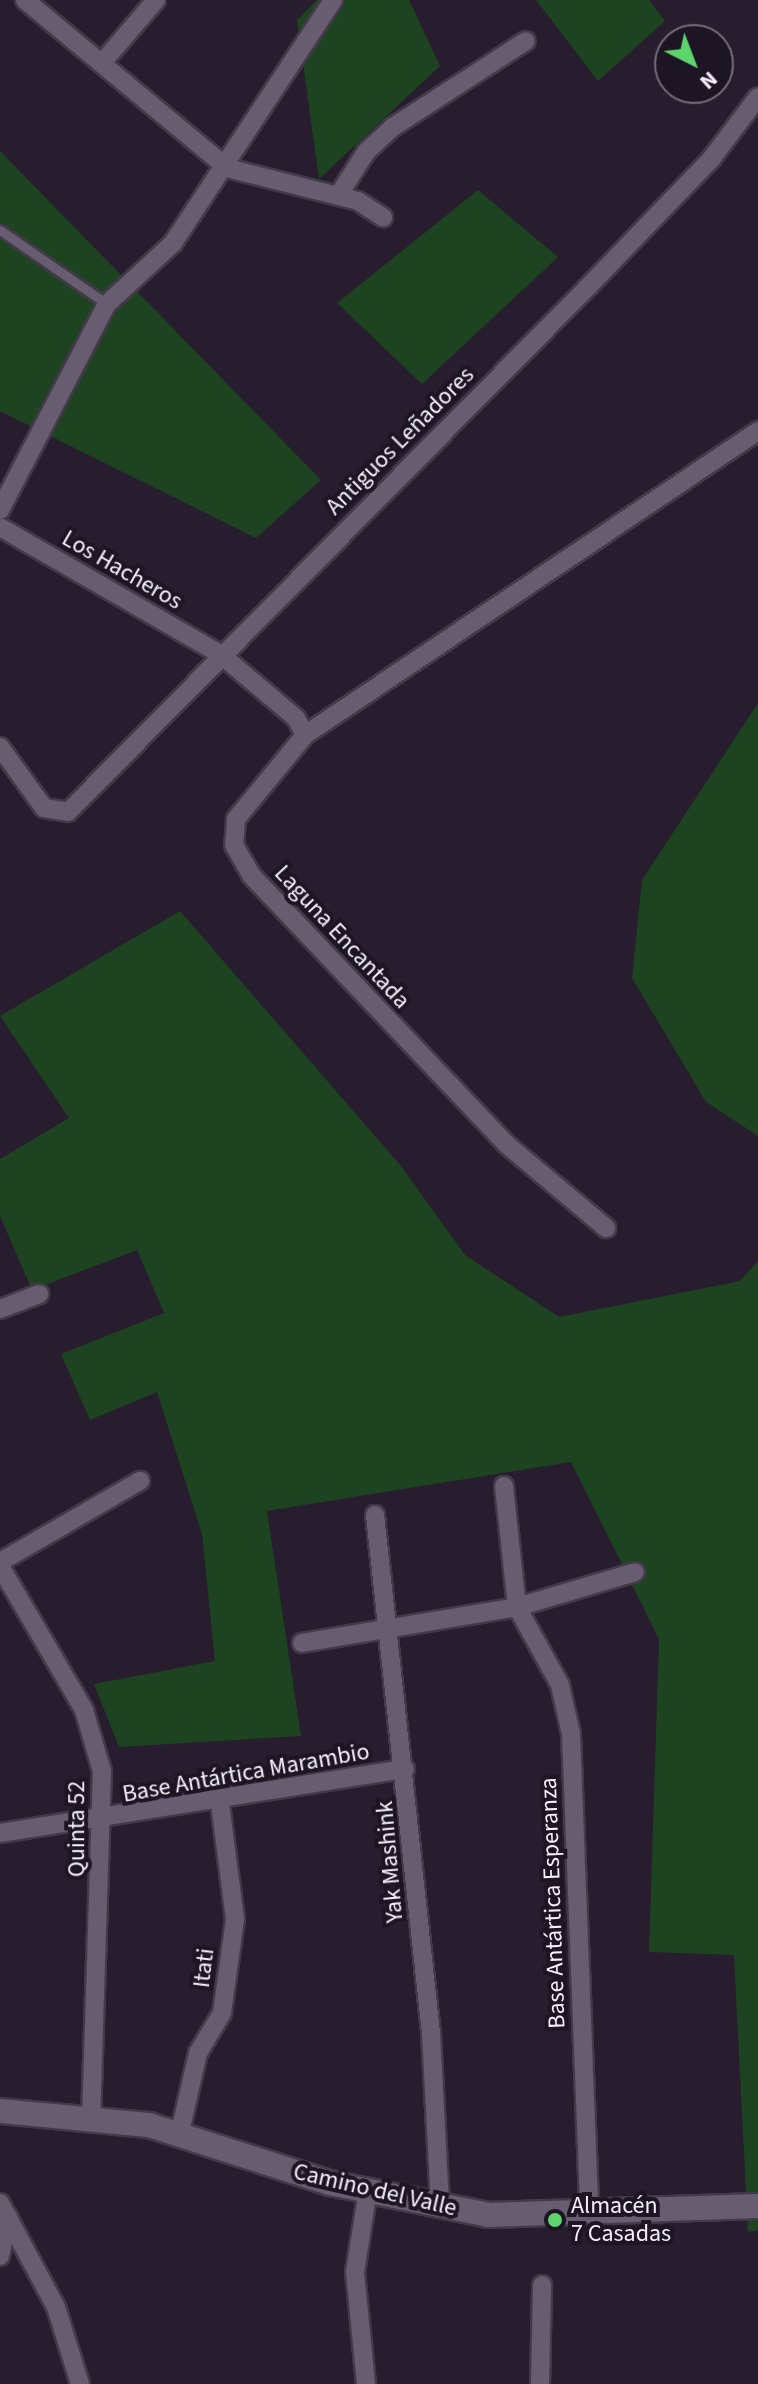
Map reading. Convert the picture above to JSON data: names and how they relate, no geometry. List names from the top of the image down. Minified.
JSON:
{"streets":{"street":["Antiguos Leñadores","Los Hacheros","Laguna Encantada","Base Antártica Marambio","Quinta 52","Yak Mashink","Base Antártica Esperanza","Itati","Camino del Valle"]},"crossings":[["Antiguos Leñadores","Los Hacheros"],["Base Antártica Marambio","Quinta 52"],["Base Antártica Marambio","Yak Mashink"],["Base Antártica Marambio","Itati"],["Quinta 52","Camino del Valle"],["Yak Mashink","Camino del Valle"],["Base Antártica Esperanza","Camino del Valle"],["Itati","Camino del Valle"]],"places":["Almacén 7 Casadas"],"north":"bottom right"}
